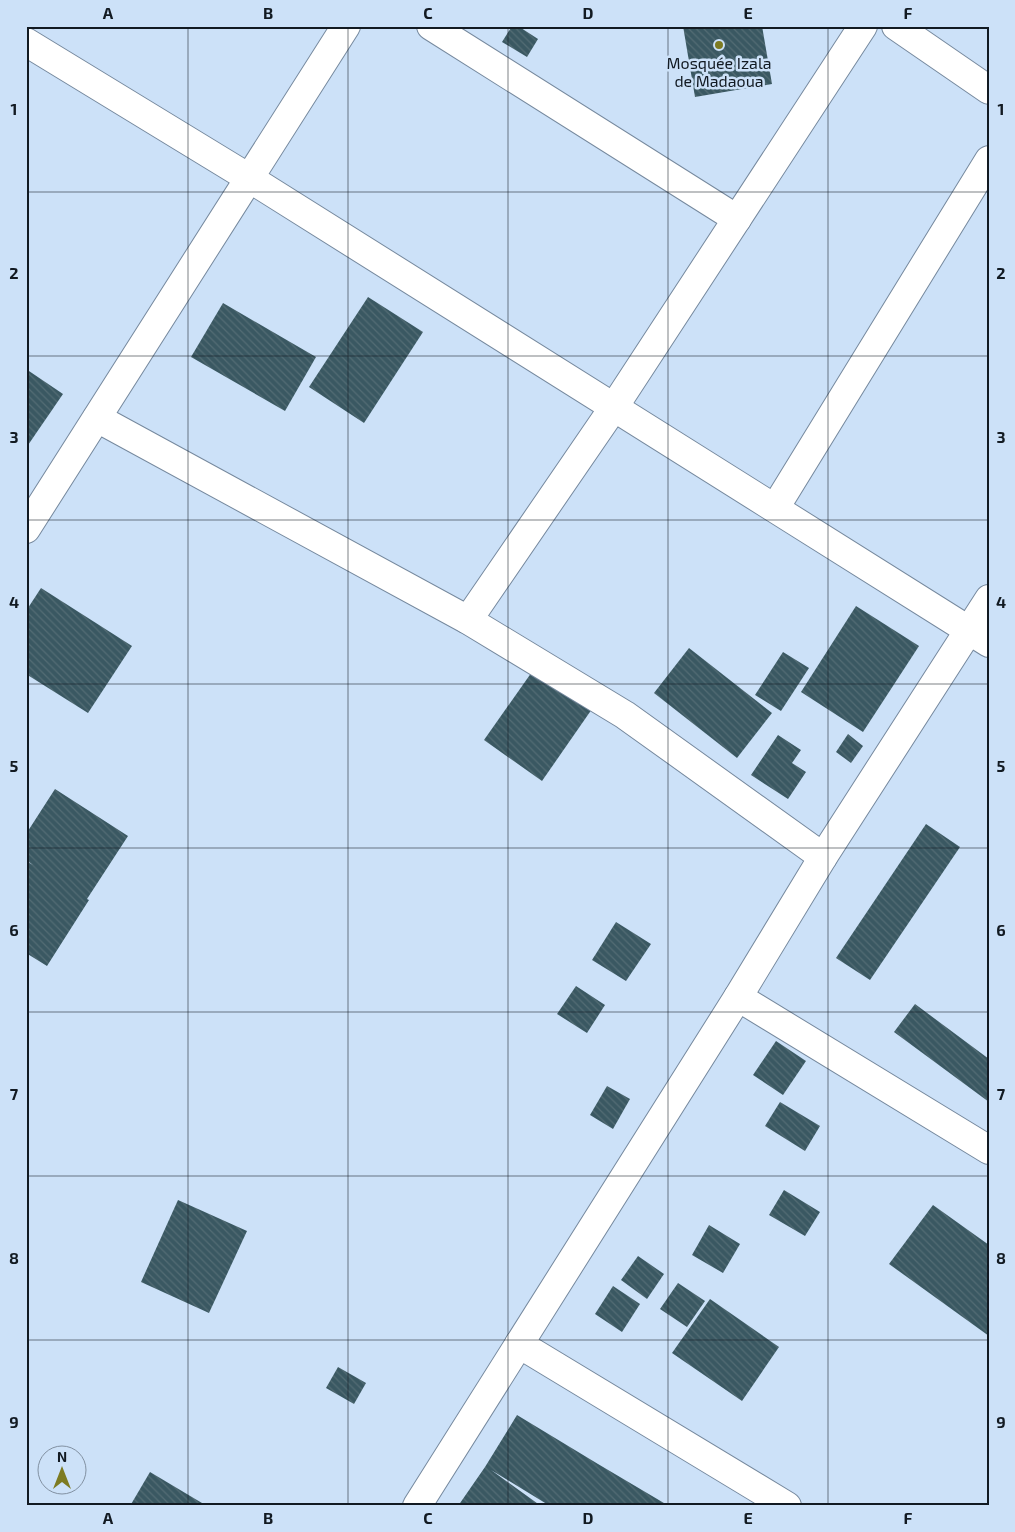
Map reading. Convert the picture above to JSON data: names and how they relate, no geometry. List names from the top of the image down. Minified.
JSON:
{"places":["Mosquée Izala de Madaoua"],"north":"top","grid":{"columns":["A","B","C","D","E","F"],"rows":["1","2","3","4","5","6","7","8","9"]}}
